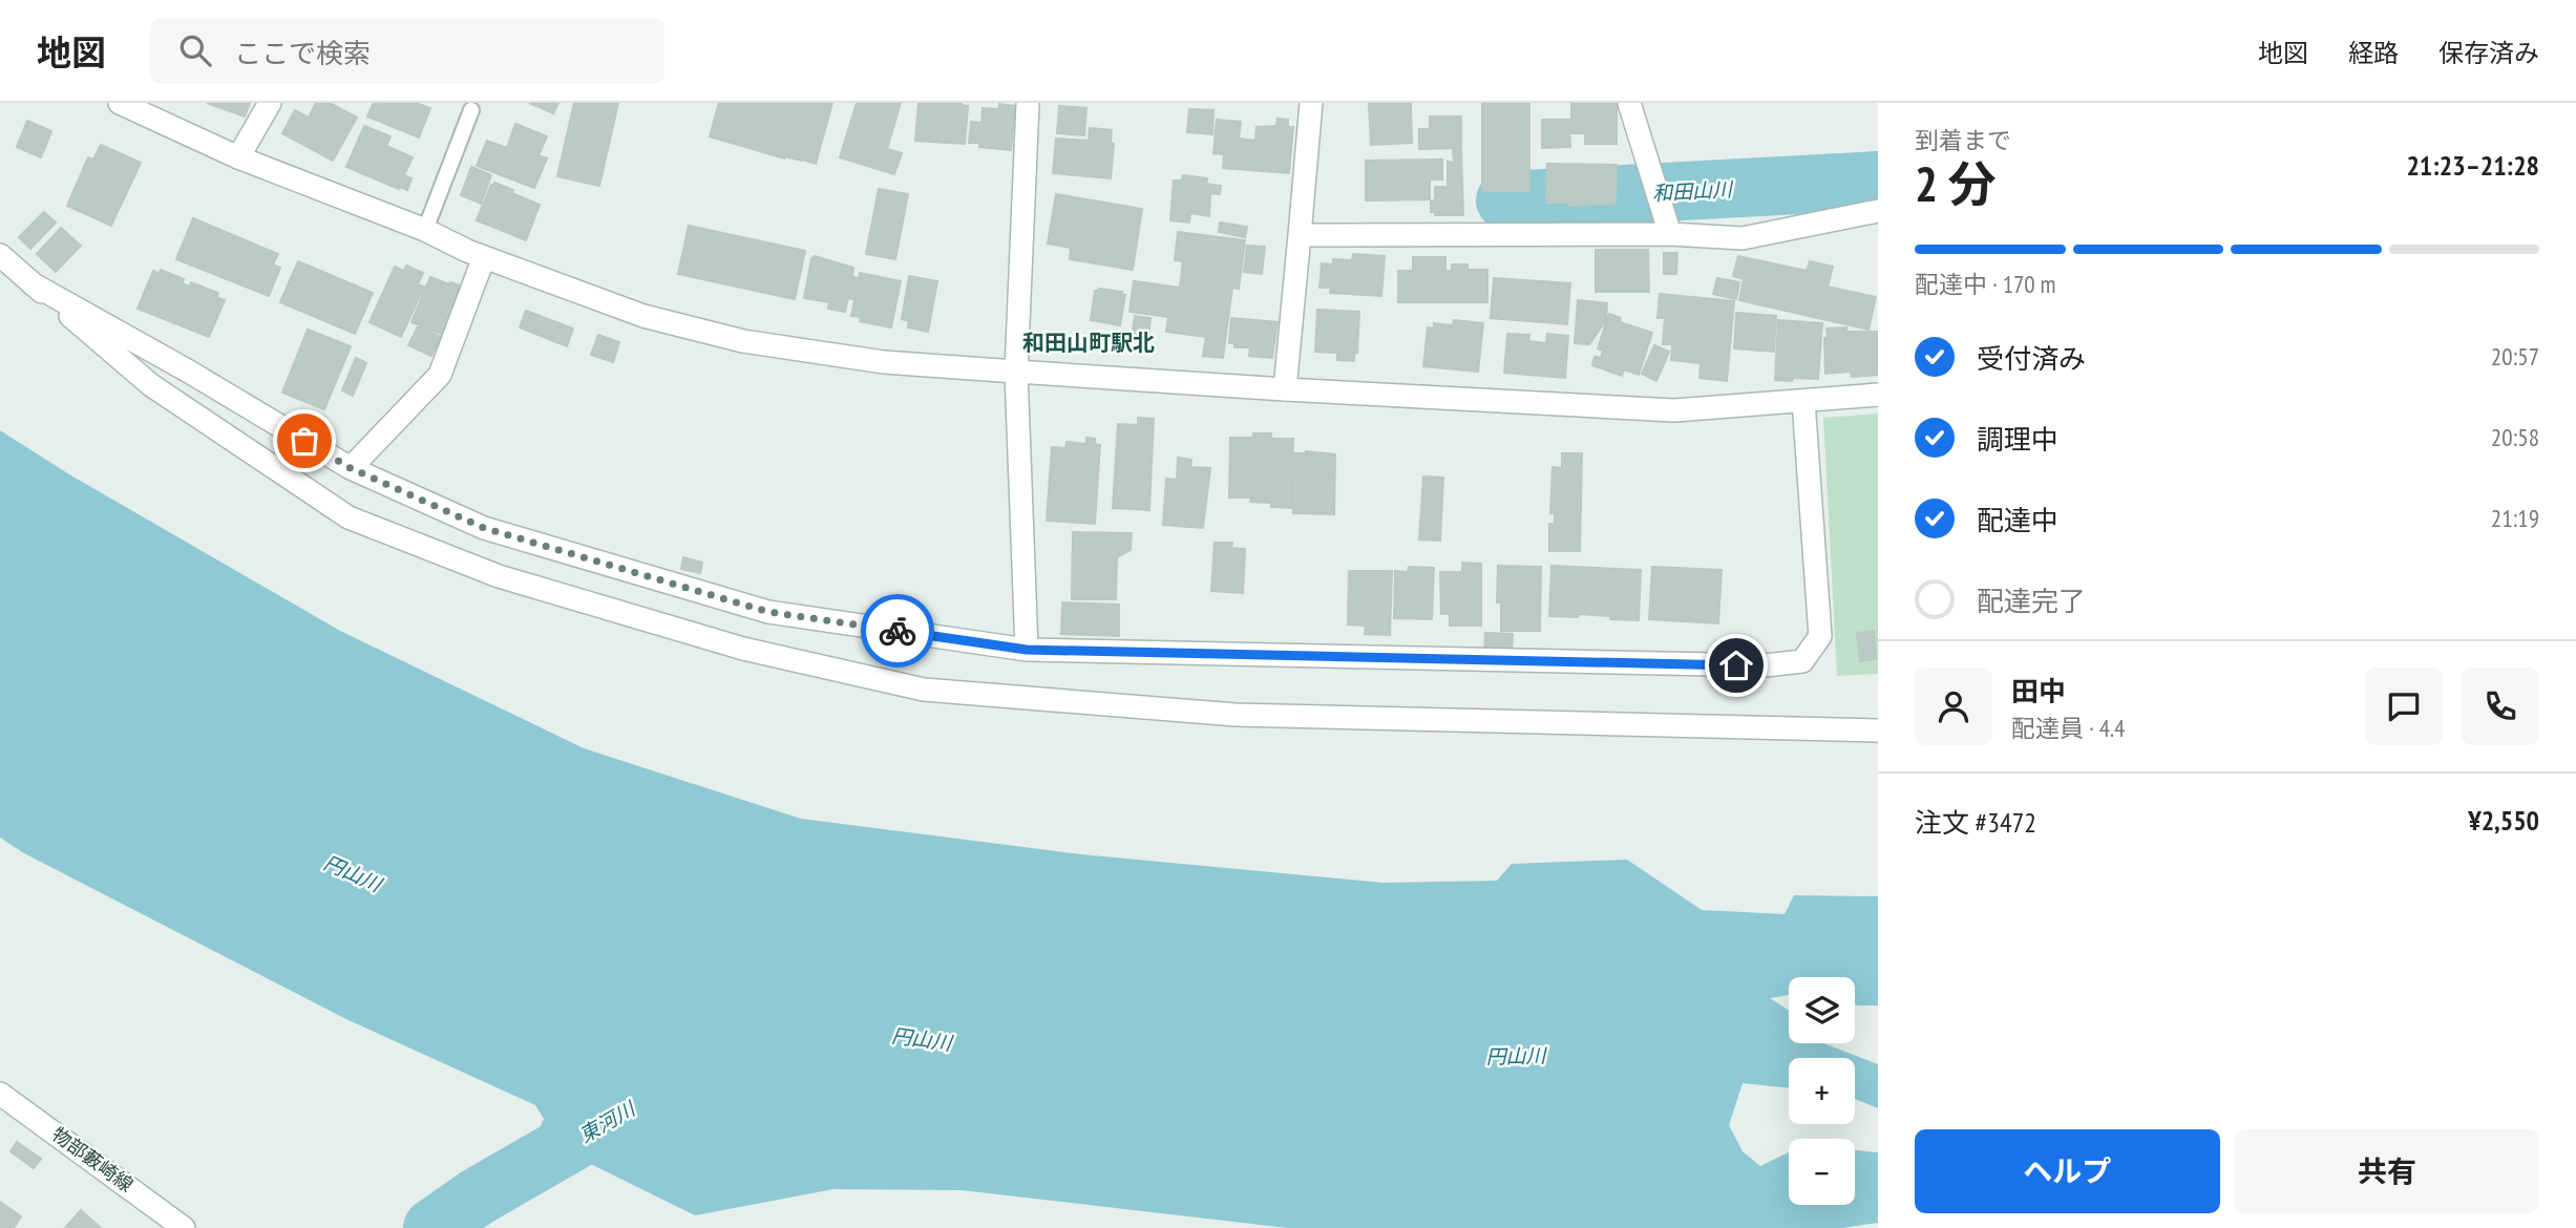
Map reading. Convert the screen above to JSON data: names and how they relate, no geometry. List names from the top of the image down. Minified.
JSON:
{"streets":{"street":["物部藪崎線"]},"districts":["和田山町駅北"],"water":["和田山川","円山川","東河川"],"page":{"header":"地図","search":"ここで検索","nav":["地図","経路","保存済み"],"heading":["2 分","到着まで","21:23–21:28"],"panel":["田中","配達員 · 4.4","注文 #3472","¥2,550"],"bar":"配達中 · 170 m","list":[["受付済み","20:57"],["調理中","20:58"],["配達中","21:19"],"配達完了"],"map_buttons":["+","−"],"buttons":["ヘルプ","共有"]}}
